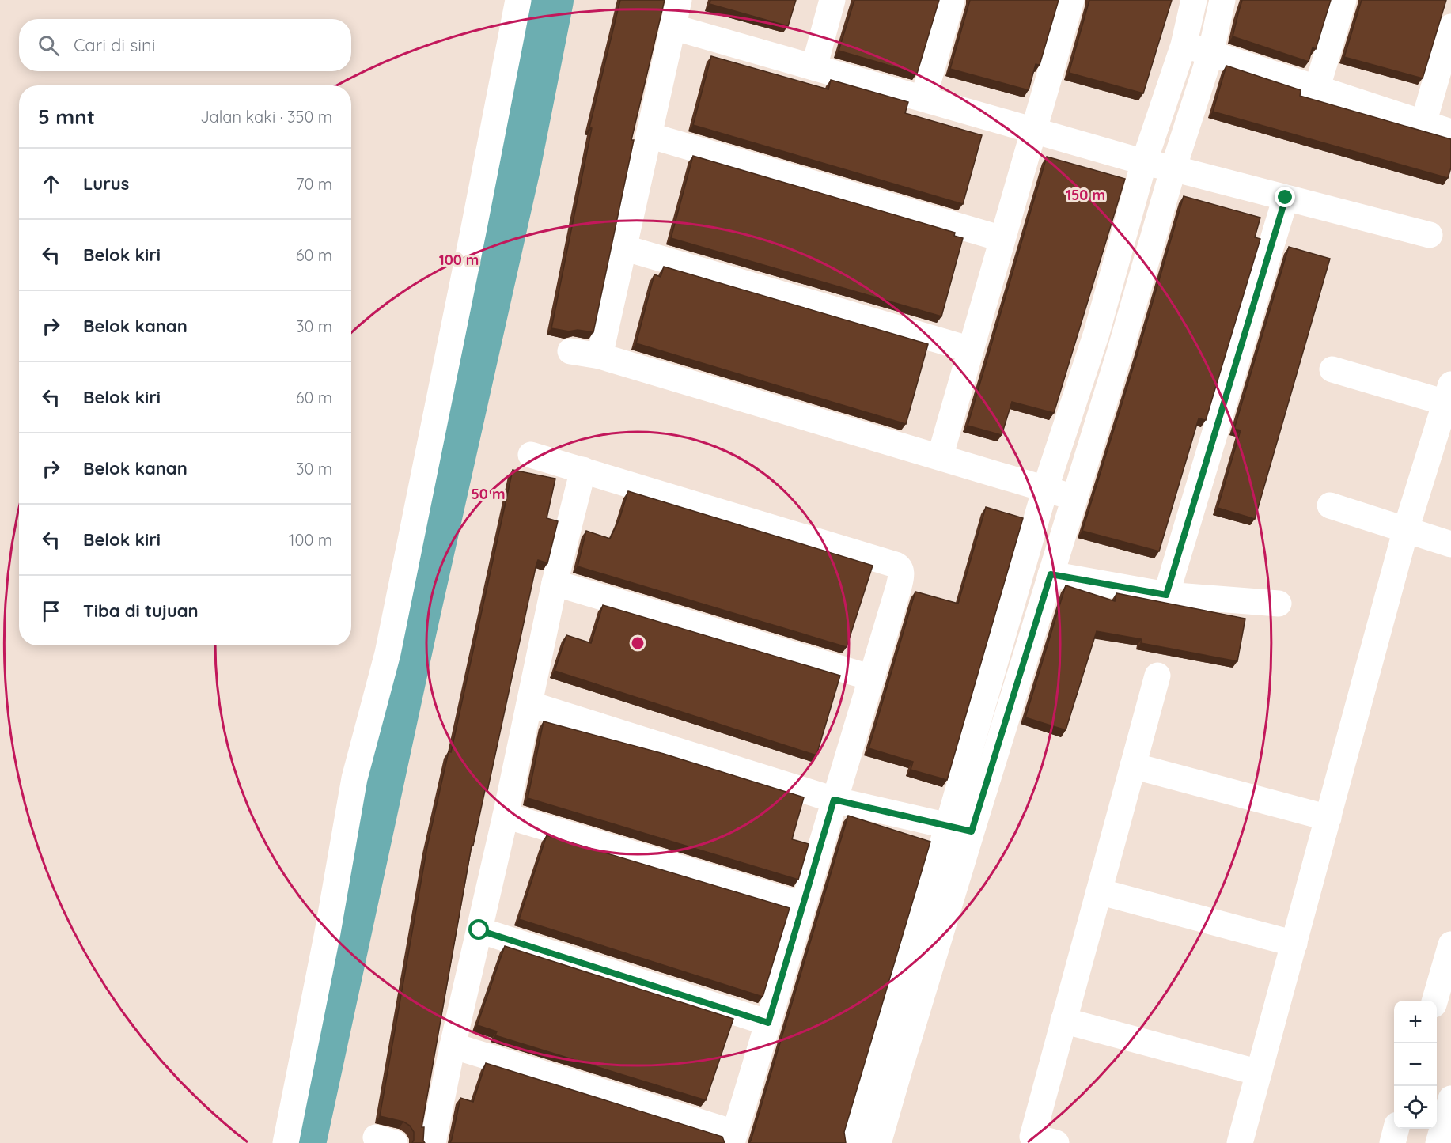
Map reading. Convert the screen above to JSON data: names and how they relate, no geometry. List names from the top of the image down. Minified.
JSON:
{"page":{"search":"Cari di sini","heading":["5 mnt","Jalan kaki · 350 m"],"list":[["Lurus","70 m"],["Belok kiri","60 m"],["Belok kanan","30 m"],["Belok kiri","60 m"],["Belok kanan","30 m"],["Belok kiri","100 m"],"Tiba di tujuan"],"map_buttons":["+","−"]},"rings":["150 m","100 m","50 m"]}
